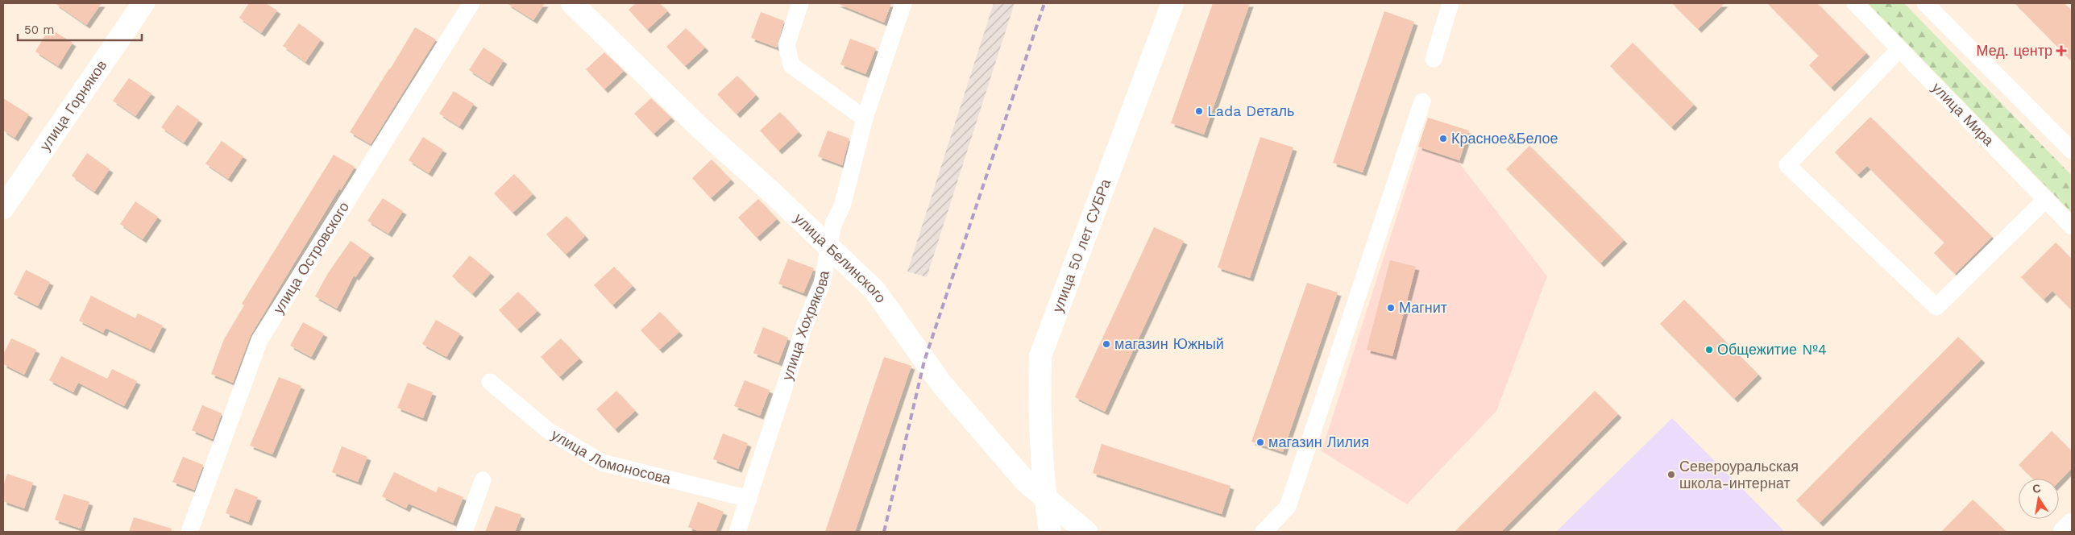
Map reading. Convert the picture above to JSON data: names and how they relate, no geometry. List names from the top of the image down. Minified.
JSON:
{"streets":{"street":["улица Горняков","улица Мира","улица 50 лет СУБРа","улица Островского","улица Белинского","улица Хохрякова","улица Ломоносова"]},"crossings":[["улица 50 лет СУБРа","улица Белинского"],["улица Белинского","улица Хохрякова"],["улица Хохрякова","улица Ломоносова"]],"places":{"health":["Мед. центр"],"other":["Lada Dеталь","Красное&Белое","Магнит","магазин Южный","Общежитие №4","магазин Лилия","Североуральская школа-интернат"]},"scale_bar":"50 m","north":"top"}
